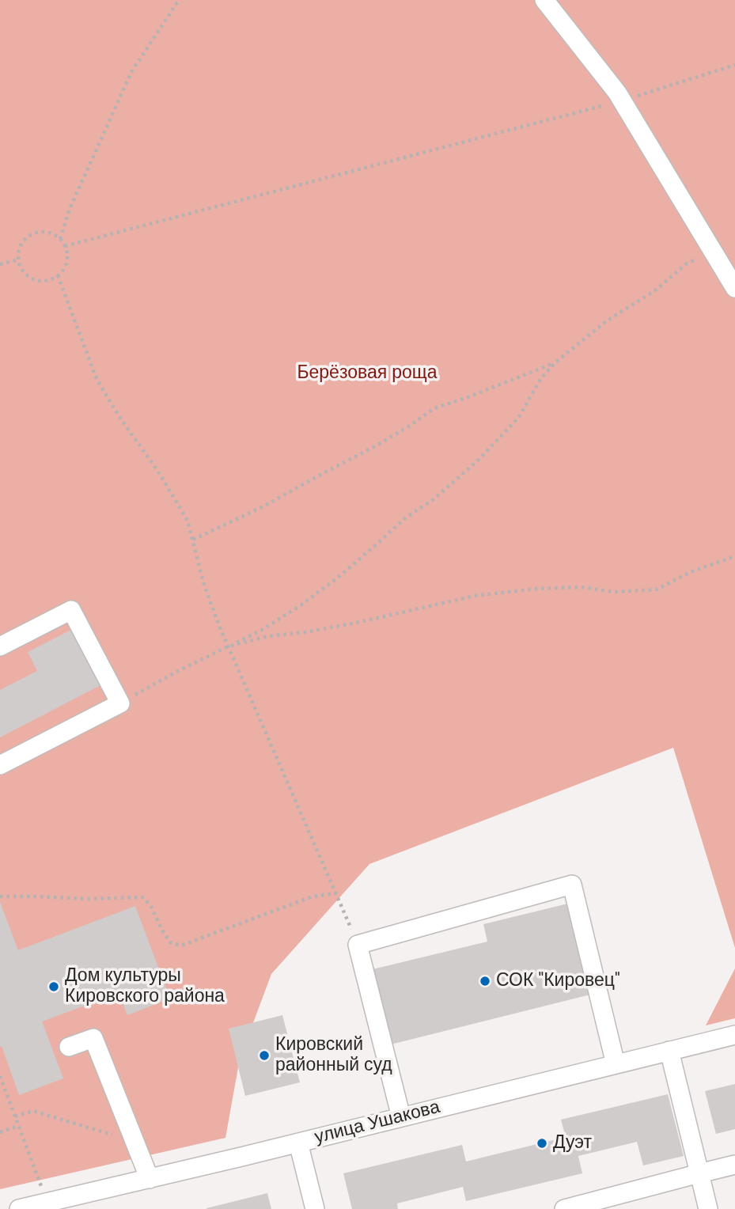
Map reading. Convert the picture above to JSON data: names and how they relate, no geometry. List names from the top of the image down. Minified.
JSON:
{"streets":{"street":["улица Ушакова"]},"parks":["Берёзовая роща"],"places":["СОК \"Кировец\"","Дом культуры Кировского района","Кировский районный суд","Дуэт"]}
